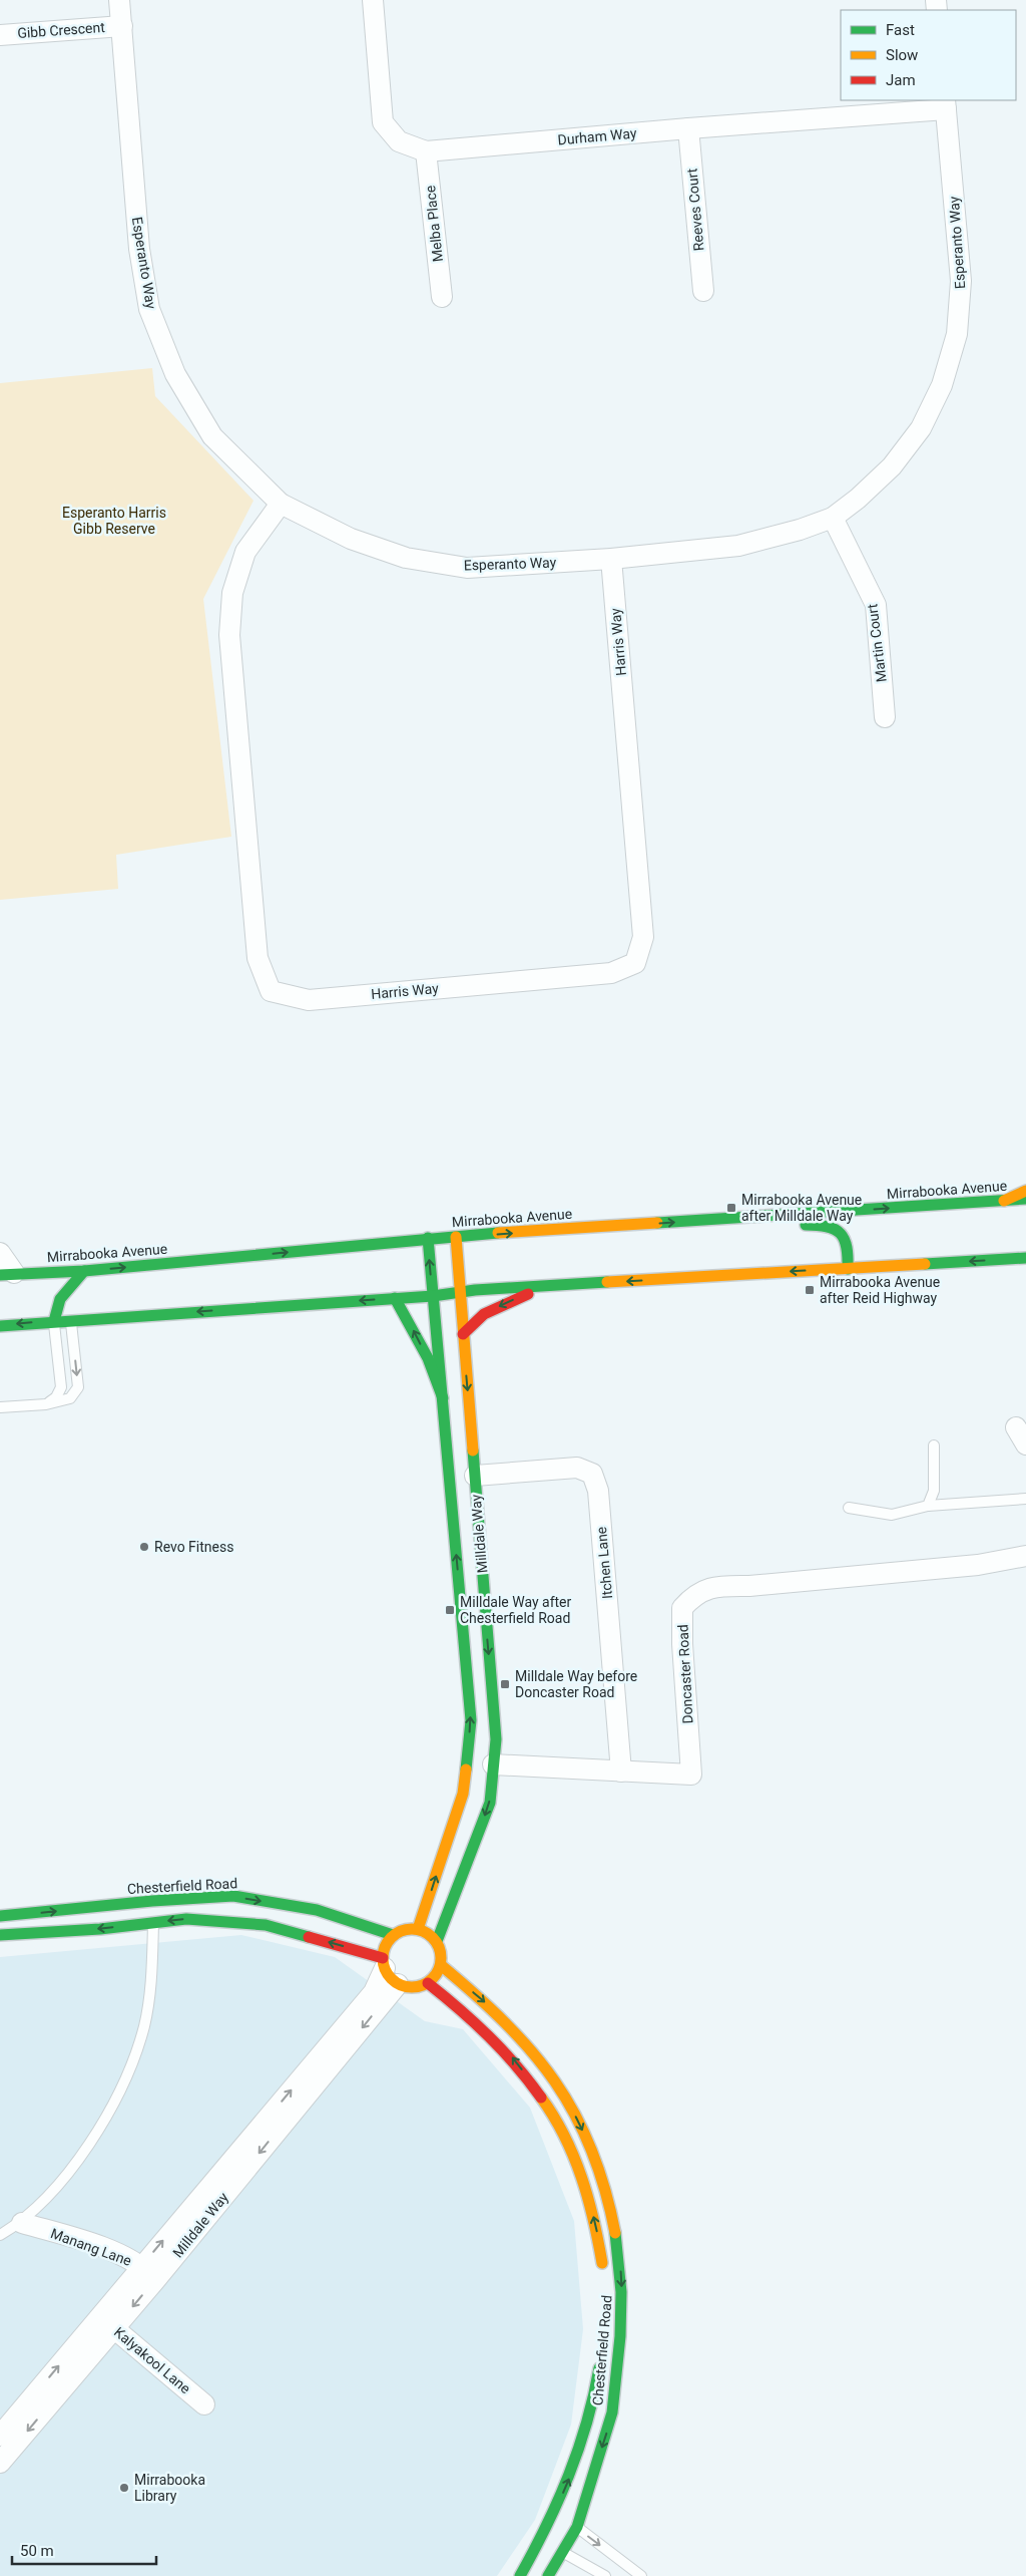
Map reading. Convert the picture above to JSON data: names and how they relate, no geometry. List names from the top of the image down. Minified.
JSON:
{"streets":{"main road":["Mirrabooka Avenue","Milldale Way","Chesterfield Road"],"street":["Gibb Crescent","Durham Way","Reeves Court","Melba Place","Esperanto Way","Harris Way","Martin Court","Itchen Lane","Doncaster Road","Manang Lane","Kalyakool Lane"]},"crossings":[["Gibb Crescent","Esperanto Way"],["Durham Way","Reeves Court"],["Durham Way","Melba Place"],["Durham Way","Esperanto Way"],["Esperanto Way","Harris Way"],["Esperanto Way","Martin Court"],["Mirrabooka Avenue","Milldale Way"],["Milldale Way","Itchen Lane"],["Milldale Way","Doncaster Road"],["Milldale Way","Chesterfield Road"],["Milldale Way","Manang Lane"],["Milldale Way","Kalyakool Lane"],["Itchen Lane","Doncaster Road"]],"parks":["Esperanto Harris Gibb Reserve"],"places":{"transit":["Mirrabooka Avenue after Milldale Way","Mirrabooka Avenue after Reid Highway","Milldale Way after Chesterfield Road","Milldale Way before Doncaster Road"],"other":["Revo Fitness","Mirrabooka Library"]},"legend":["Fast","Slow","Jam"],"scale_bar":"50 m"}
